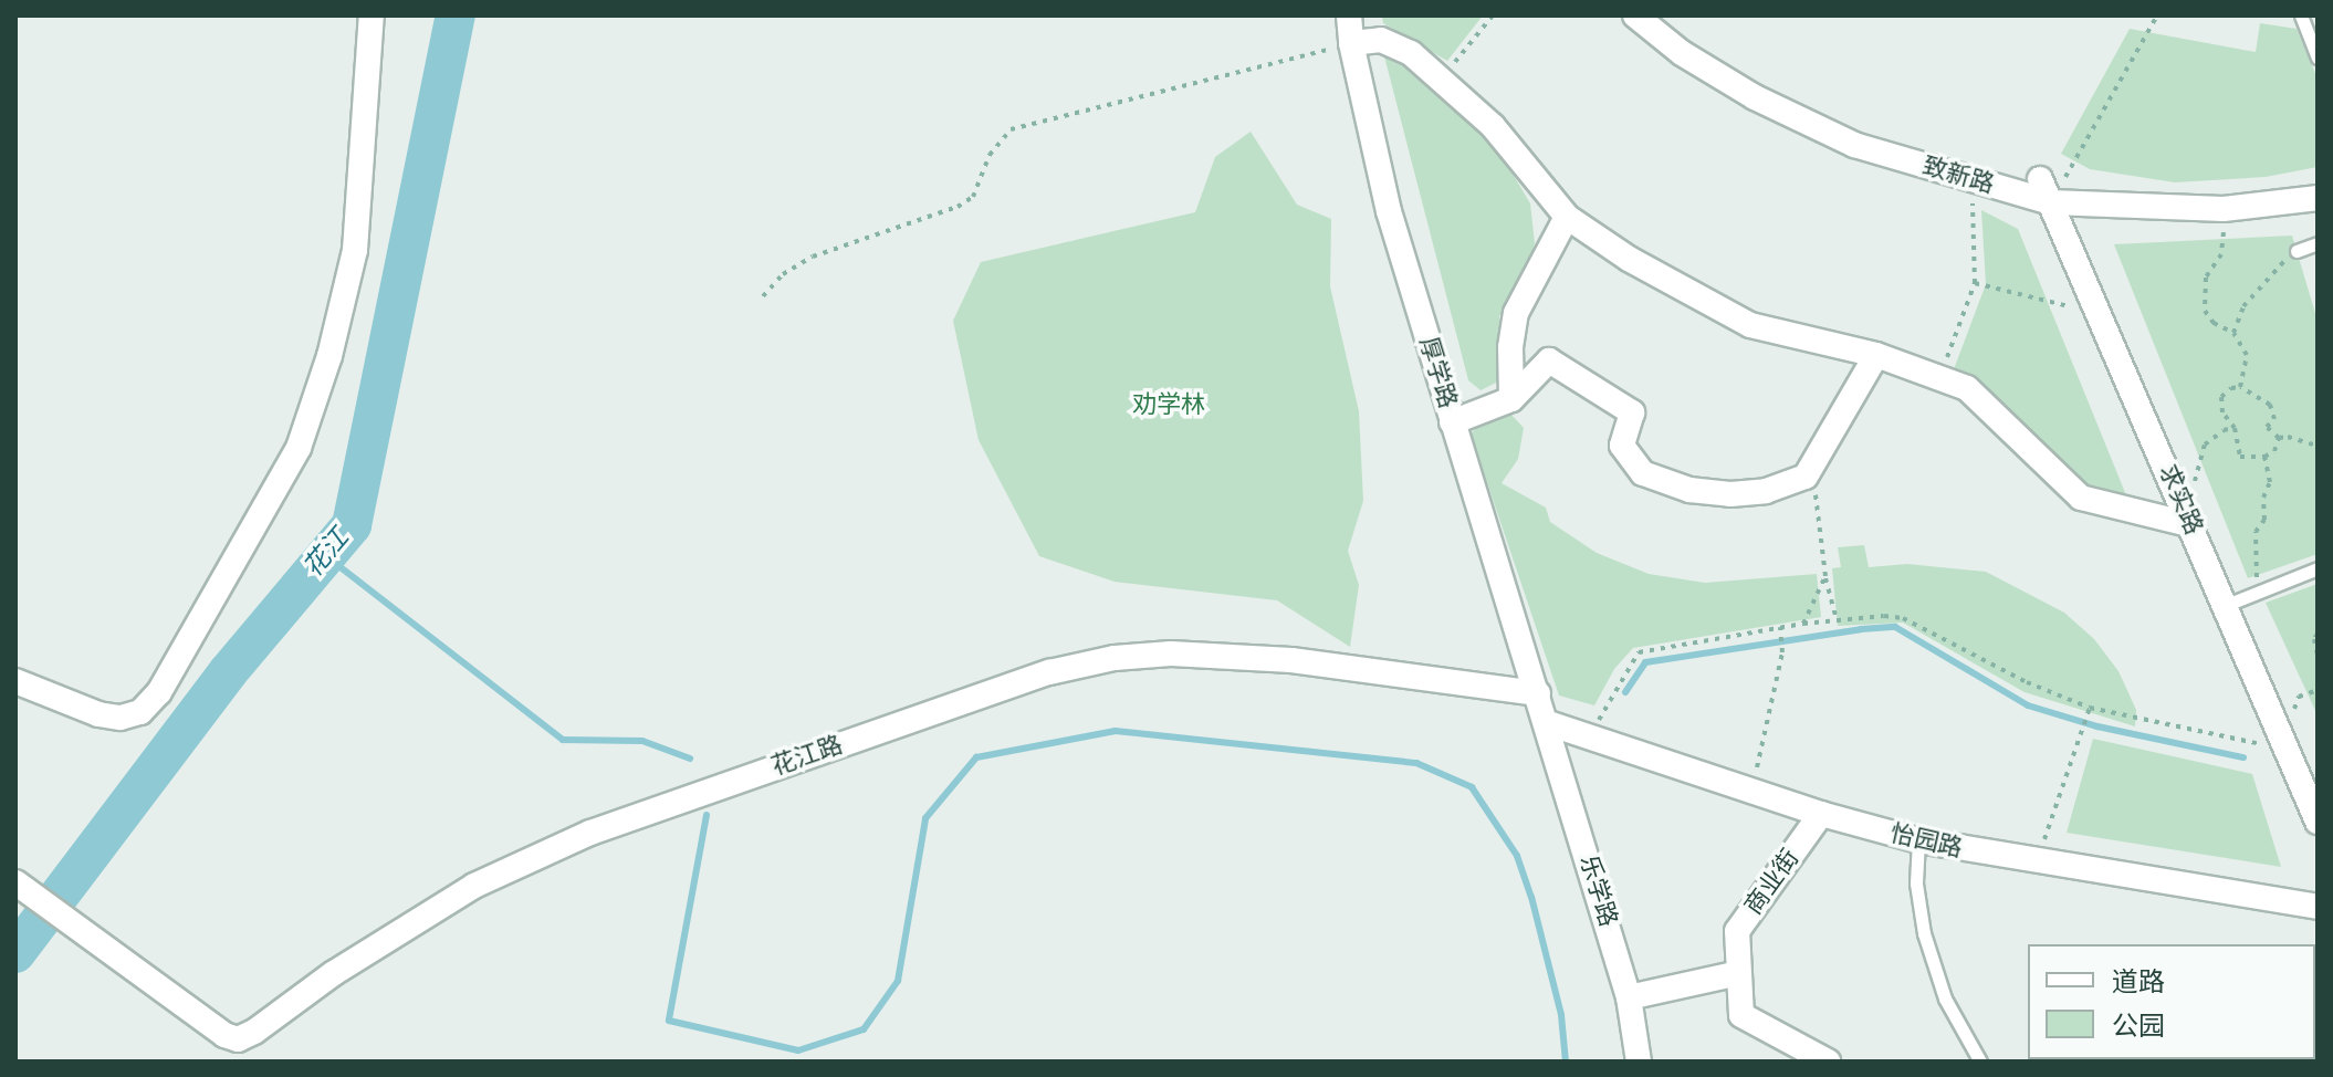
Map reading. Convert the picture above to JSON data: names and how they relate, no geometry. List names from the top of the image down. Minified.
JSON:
{"streets":{"street":["致新路","厚学路","求实路","花江路","怡园路","商业街","乐学路"]},"crossings":[["致新路","求实路"],["厚学路","花江路"],["厚学路","怡园路"],["厚学路","乐学路"],["怡园路","商业街"],["怡园路","乐学路"]],"water":["花江"],"parks":["劝学林"],"legend":["道路","公园"]}
